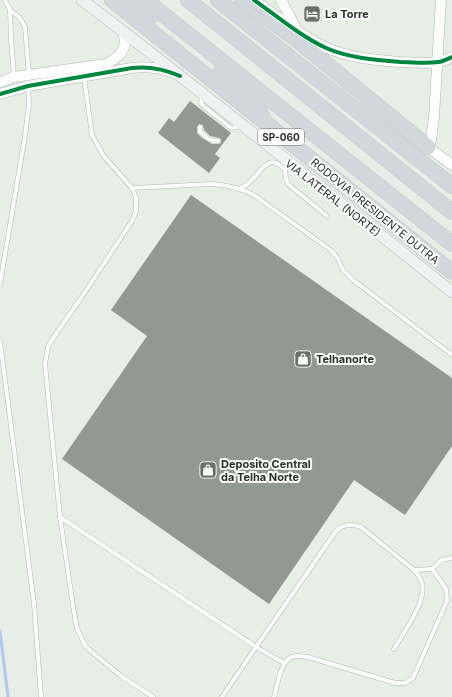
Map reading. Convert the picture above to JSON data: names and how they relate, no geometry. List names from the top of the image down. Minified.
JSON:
{"streets":{"highway":["SP-060","RODOVIA PRESIDENTE DUTRA"],"main road":["VIA LATERAL (NORTE)"]},"places":{"hotel":["La Torre"],"shop":["Telhanorte","Deposito Central da Telha Norte"]}}
